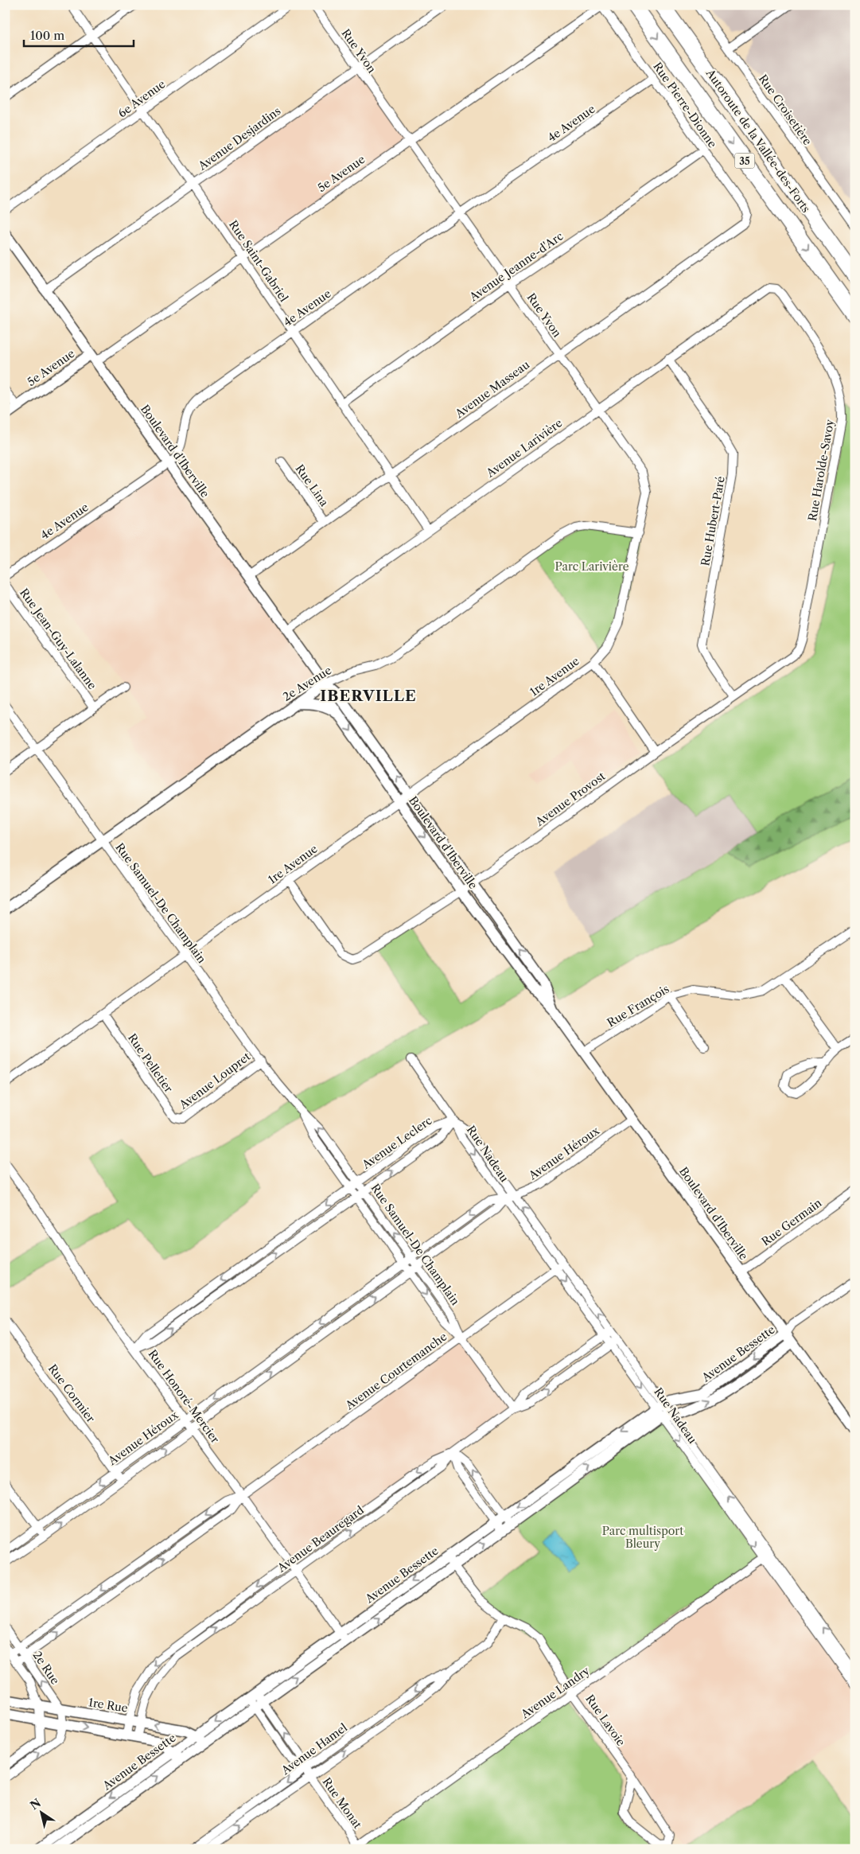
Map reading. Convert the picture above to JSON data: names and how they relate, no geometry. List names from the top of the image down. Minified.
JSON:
{"streets":{"highway":["Autoroute de la Vallée-des-Forts","35"],"street":["Rue Yvon","6e Avenue","Rue Pierre-Dionne","Rue Croisetière","4e Avenue","Avenue Desjardins","5e Avenue","Rue Saint-Gabriel","Avenue Jeanne-d'Arc","Avenue Masseau","Avenue Larivière","Boulevard d'Iberville","Rue Harolde-Savoy","Rue Lina","Rue Hubert-Paré","Rue Jean-Guy-Lalanne","1re Avenue","2e Avenue","Avenue Provost","Rue Samuel-De Champlain","Rue François","Rue Pelletier","Avenue Loupret","Avenue Leclerc","Avenue Héroux","Rue Nadeau","Rue Germain","Avenue Bessette","Avenue Courtemanche","Rue Cormier","Rue Honoré-Mercier","Avenue Beauregard","2e Rue","Avenue Landry","1re Rue","Rue Lavoie","Avenue Hamel","Rue Monat"]},"crossings":[["Rue Yvon","4e Avenue"],["Rue Yvon","Avenue Desjardins"],["Rue Yvon","5e Avenue"],["Rue Yvon","Avenue Jeanne-d'Arc"],["Rue Yvon","Avenue Masseau"],["Rue Yvon","Avenue Larivière"],["Rue Yvon","1re Avenue"],["Rue Yvon","2e Avenue"],["6e Avenue","Rue Saint-Gabriel"],["Rue Pierre-Dionne","4e Avenue"],["Rue Pierre-Dionne","5e Avenue"],["Rue Pierre-Dionne","Avenue Jeanne-d'Arc"],["Rue Pierre-Dionne","Avenue Masseau"],["4e Avenue","Rue Saint-Gabriel"],["4e Avenue","Boulevard d'Iberville"],["Avenue Desjardins","Rue Saint-Gabriel"],["Avenue Desjardins","Boulevard d'Iberville"],["5e Avenue","Rue Saint-Gabriel"],["5e Avenue","Boulevard d'Iberville"],["Rue Saint-Gabriel","Avenue Jeanne-d'Arc"],["Rue Saint-Gabriel","Avenue Masseau"],["Rue Saint-Gabriel","Avenue Larivière"],["Avenue Masseau","Boulevard d'Iberville"],["Avenue Masseau","Rue Lina"],["Avenue Larivière","Boulevard d'Iberville"],["Avenue Larivière","Rue Harolde-Savoy"],["Avenue Larivière","Rue Hubert-Paré"],["Boulevard d'Iberville","1re Avenue"],["Boulevard d'Iberville","2e Avenue"],["Boulevard d'Iberville","Avenue Provost"],["Boulevard d'Iberville","Rue François"],["Boulevard d'Iberville","Avenue Héroux"],["Boulevard d'Iberville","Rue Germain"],["Boulevard d'Iberville","Avenue Bessette"],["Rue Harolde-Savoy","Avenue Provost"],["Rue Hubert-Paré","Avenue Provost"],["1re Avenue","Avenue Provost"],["1re Avenue","Rue Samuel-De Champlain"],["1re Avenue","Rue Pelletier"],["2e Avenue","Rue Samuel-De Champlain"],["Rue Samuel-De Champlain","Avenue Loupret"],["Rue Samuel-De Champlain","Avenue Leclerc"],["Rue Samuel-De Champlain","Avenue Héroux"],["Rue Samuel-De Champlain","Avenue Courtemanche"],["Rue Samuel-De Champlain","Avenue Beauregard"],["Rue Pelletier","Avenue Loupret"],["Avenue Leclerc","Rue Nadeau"],["Avenue Leclerc","Rue Honoré-Mercier"],["Avenue Héroux","Rue Nadeau"],["Avenue Héroux","Rue Cormier"],["Avenue Héroux","Rue Honoré-Mercier"],["Rue Nadeau","Avenue Bessette"],["Rue Nadeau","Avenue Courtemanche"],["Rue Nadeau","Avenue Beauregard"],["Rue Nadeau","Avenue Landry"],["Avenue Bessette","Rue Honoré-Mercier"],["Avenue Bessette","1re Rue"],["Avenue Bessette","Rue Lavoie"],["Avenue Bessette","Rue Monat"],["Avenue Courtemanche","Rue Honoré-Mercier"],["Avenue Courtemanche","2e Rue"],["Rue Honoré-Mercier","Avenue Beauregard"],["Avenue Beauregard","1re Rue"],["2e Rue","1re Rue"],["Avenue Landry","Rue Lavoie"],["Avenue Landry","Rue Monat"],["Rue Lavoie","Avenue Hamel"],["Avenue Hamel","Rue Monat"]],"districts":["IBERVILLE"],"parks":["Parc Larivière","Parc multisport Bleury"],"scale_bar":"100 m","north":"top left"}
